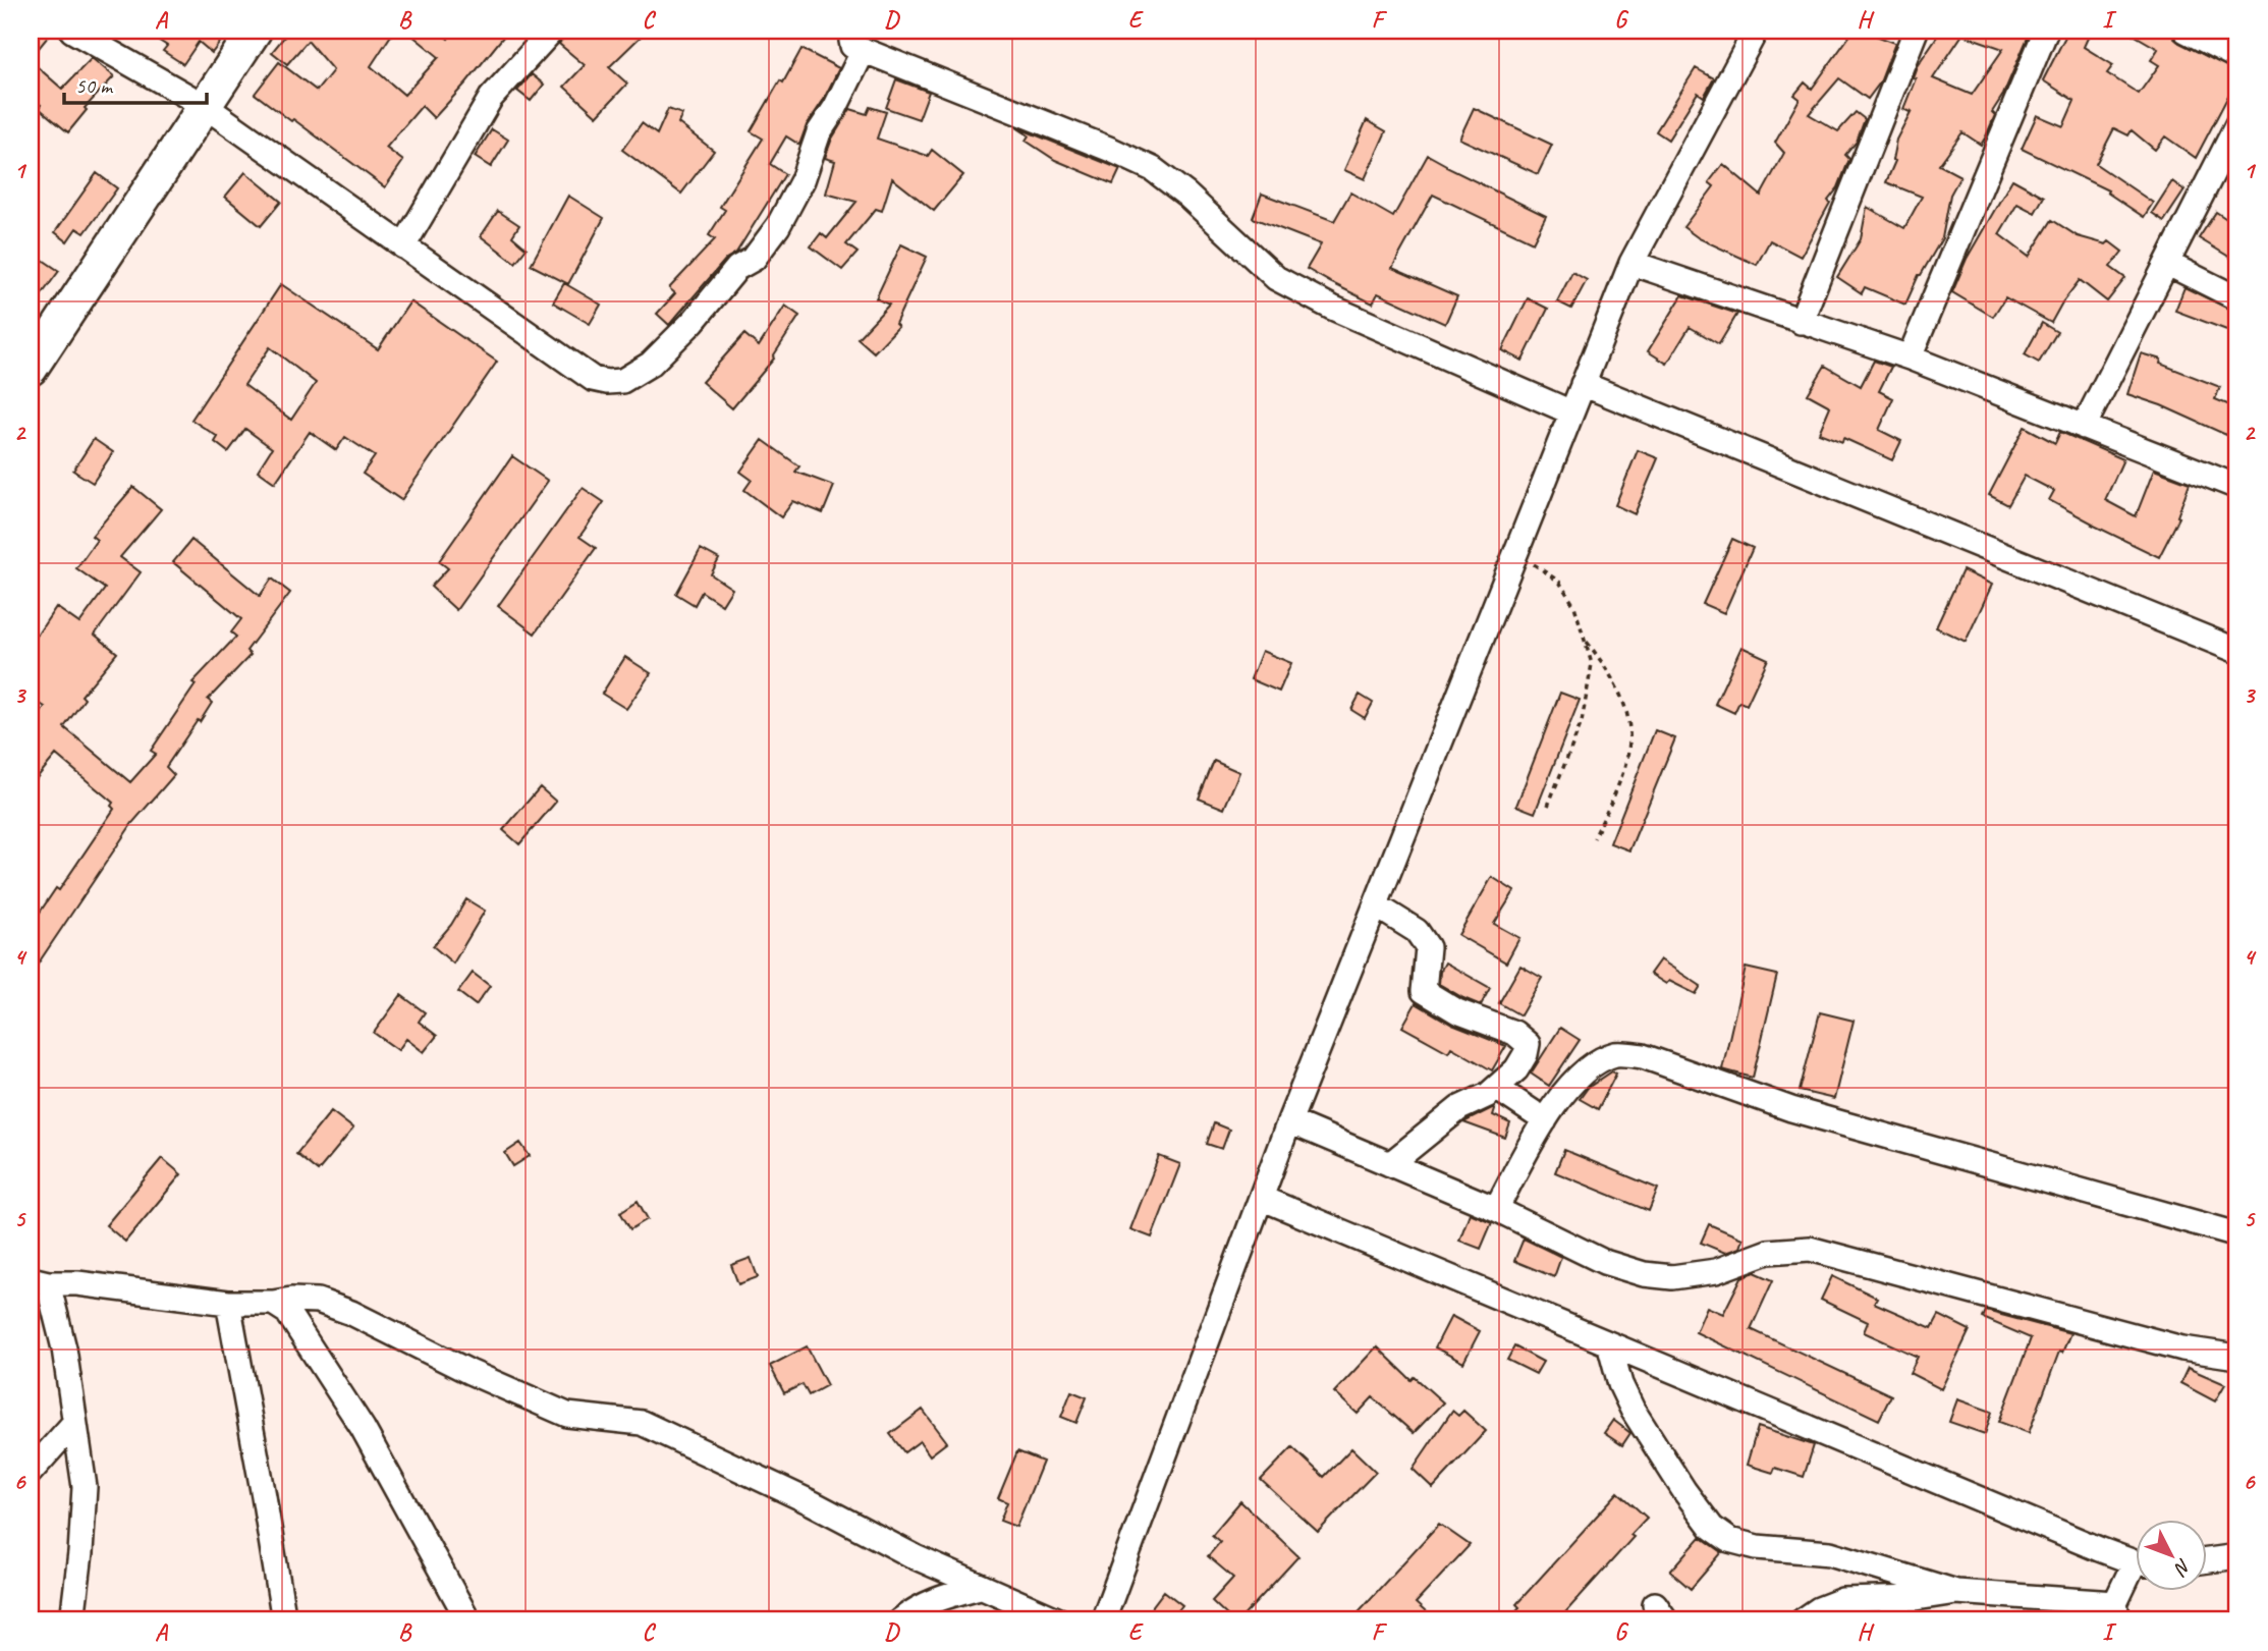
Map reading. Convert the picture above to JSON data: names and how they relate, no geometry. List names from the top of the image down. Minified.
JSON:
{"scale_bar":"50 m","north":"bottom right","grid":{"columns":["A","B","C","D","E","F","G","H","I"],"rows":["1","2","3","4","5","6"]}}
